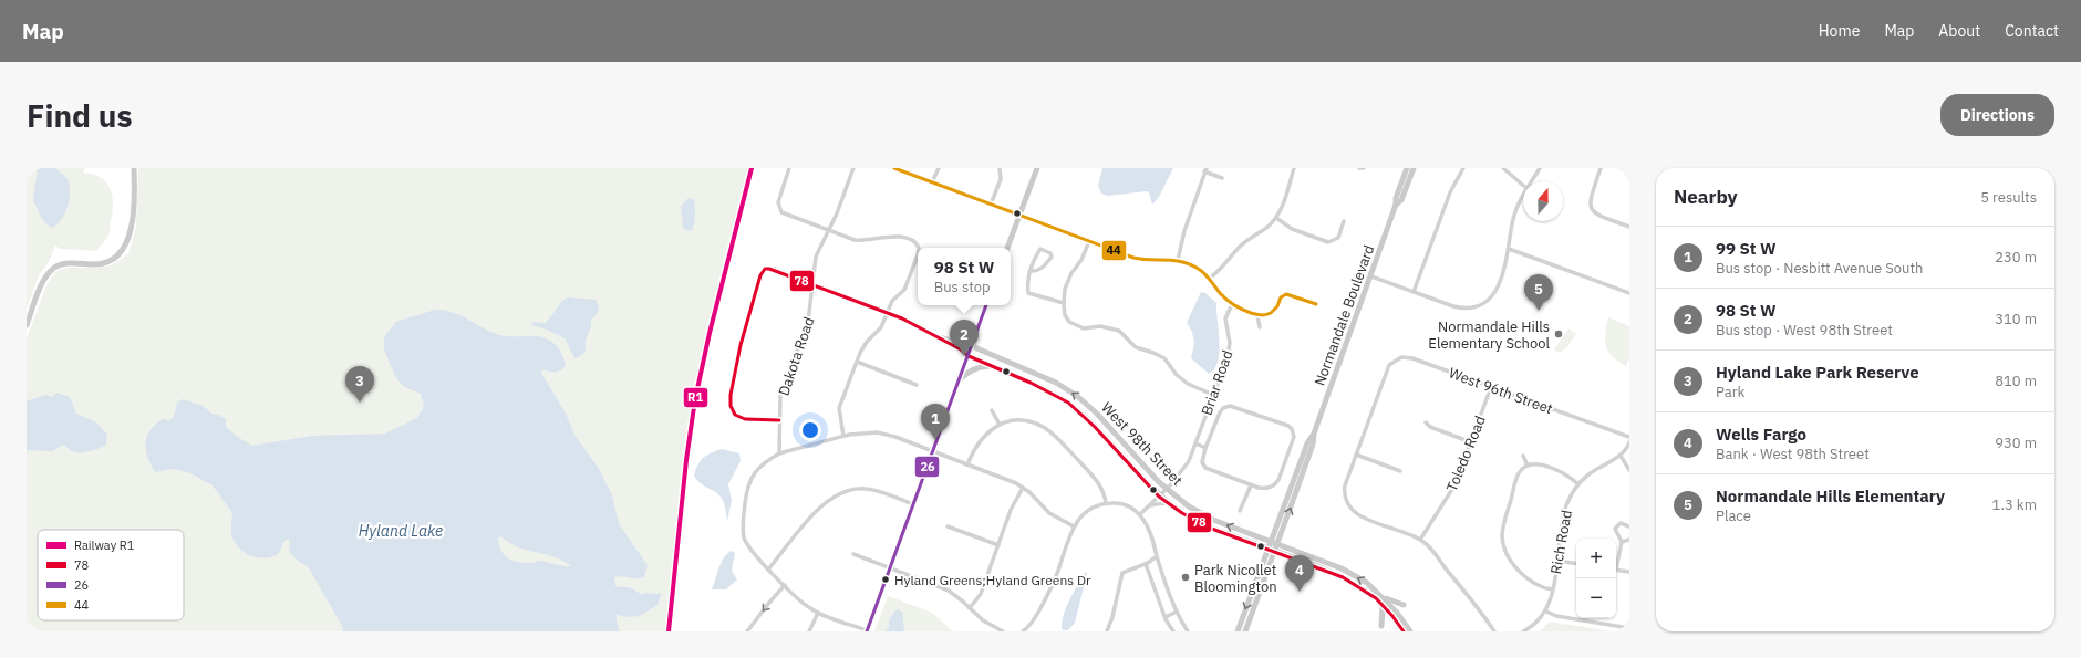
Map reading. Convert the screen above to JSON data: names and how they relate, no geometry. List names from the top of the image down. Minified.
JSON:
{"streets":{"street":["Normandale Boulevard","Dakota Road","Briar Road","West 96th Street","West 98th Street","Toledo Road","Rich Road"]},"crossings":[["Normandale Boulevard","West 98th Street"],["Dakota Road","West 98th Street"],["Briar Road","West 98th Street"],["West 96th Street","Toledo Road"]],"water":["Hyland Lake"],"places":["Normandale Hills Elementary School","Park Nicollet Bloomington","Hyland Greens;Hyland Greens Dr"],"lines":["rail line R1","transit line 44","transit line 78","transit line 26"],"legend":["Railway R1","78","26","44"],"north":"top","page":{"header":"Map","nav":["Home","Map","About","Contact"],"buttons":"Directions","title":"Find us","heading":["Nearby","5 results"],"list":[{"mark":"1","name":"99 St W","note":"Bus stop · Nesbitt Avenue South","value":"230 m"},{"mark":"2","name":"98 St W","note":"Bus stop · West 98th Street","value":"310 m"},{"mark":"3","name":"Hyland Lake Park Reserve","note":"Park","value":"810 m"},{"mark":"4","name":"Wells Fargo","note":"Bank · West 98th Street","value":"930 m"},{"mark":"5","name":"Normandale Hills Elementary","note":"Place","value":"1.3 km"}],"popup":["98 St W","Bus stop"],"pins":["5","2","3","1","4"],"map_buttons":["+","−"]}}
